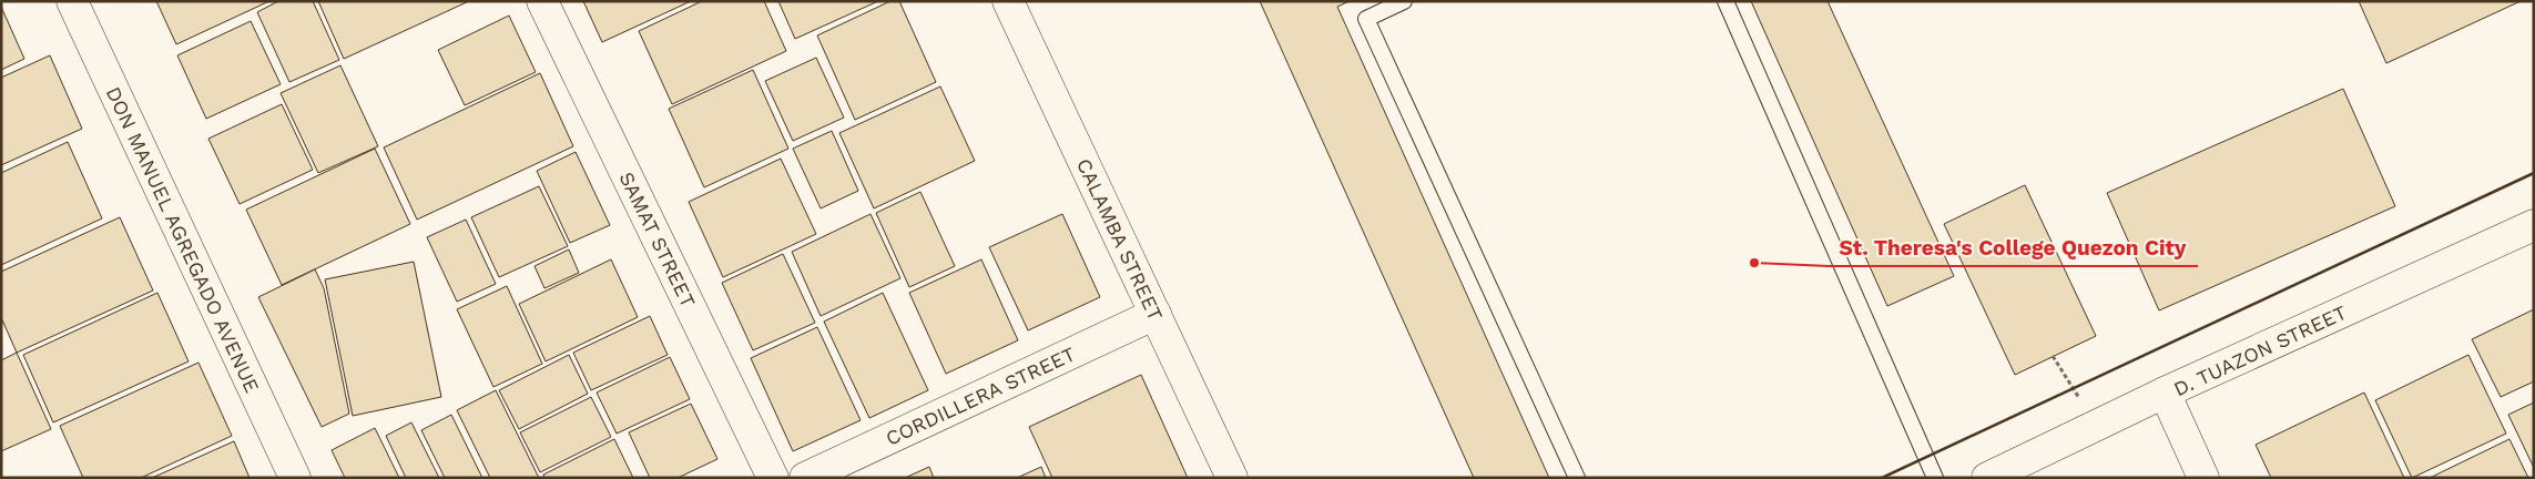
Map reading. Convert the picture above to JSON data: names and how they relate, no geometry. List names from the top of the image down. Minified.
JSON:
{"streets":{"street":["DON MANUEL AGREGADO AVENUE","SAMAT STREET","CALAMBA STREET","D. TUAZON STREET","CORDILLERA STREET"]},"crossings":[["CALAMBA STREET","CORDILLERA STREET"]],"places":["St. Theresa's College Quezon City"]}
